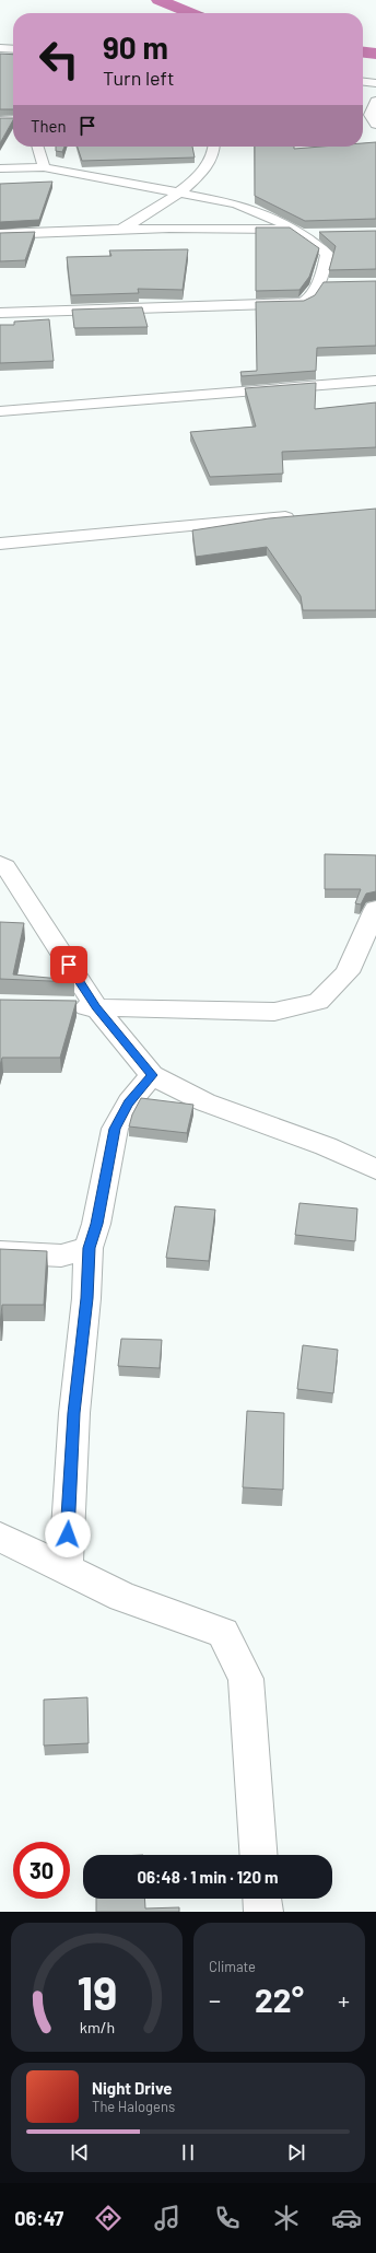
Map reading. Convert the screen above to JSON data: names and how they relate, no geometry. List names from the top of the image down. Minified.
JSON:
{"page":{"turn":["90 m","Turn left"],"then":"Then","limit":"30","trip":"06:48 · 1 min · 120 m","tile":"Climate","heat":["−","22°","+"],"song":["Night Drive","The Halogens"],"tabs":"06:47","gauge":["19","km/h"]}}
